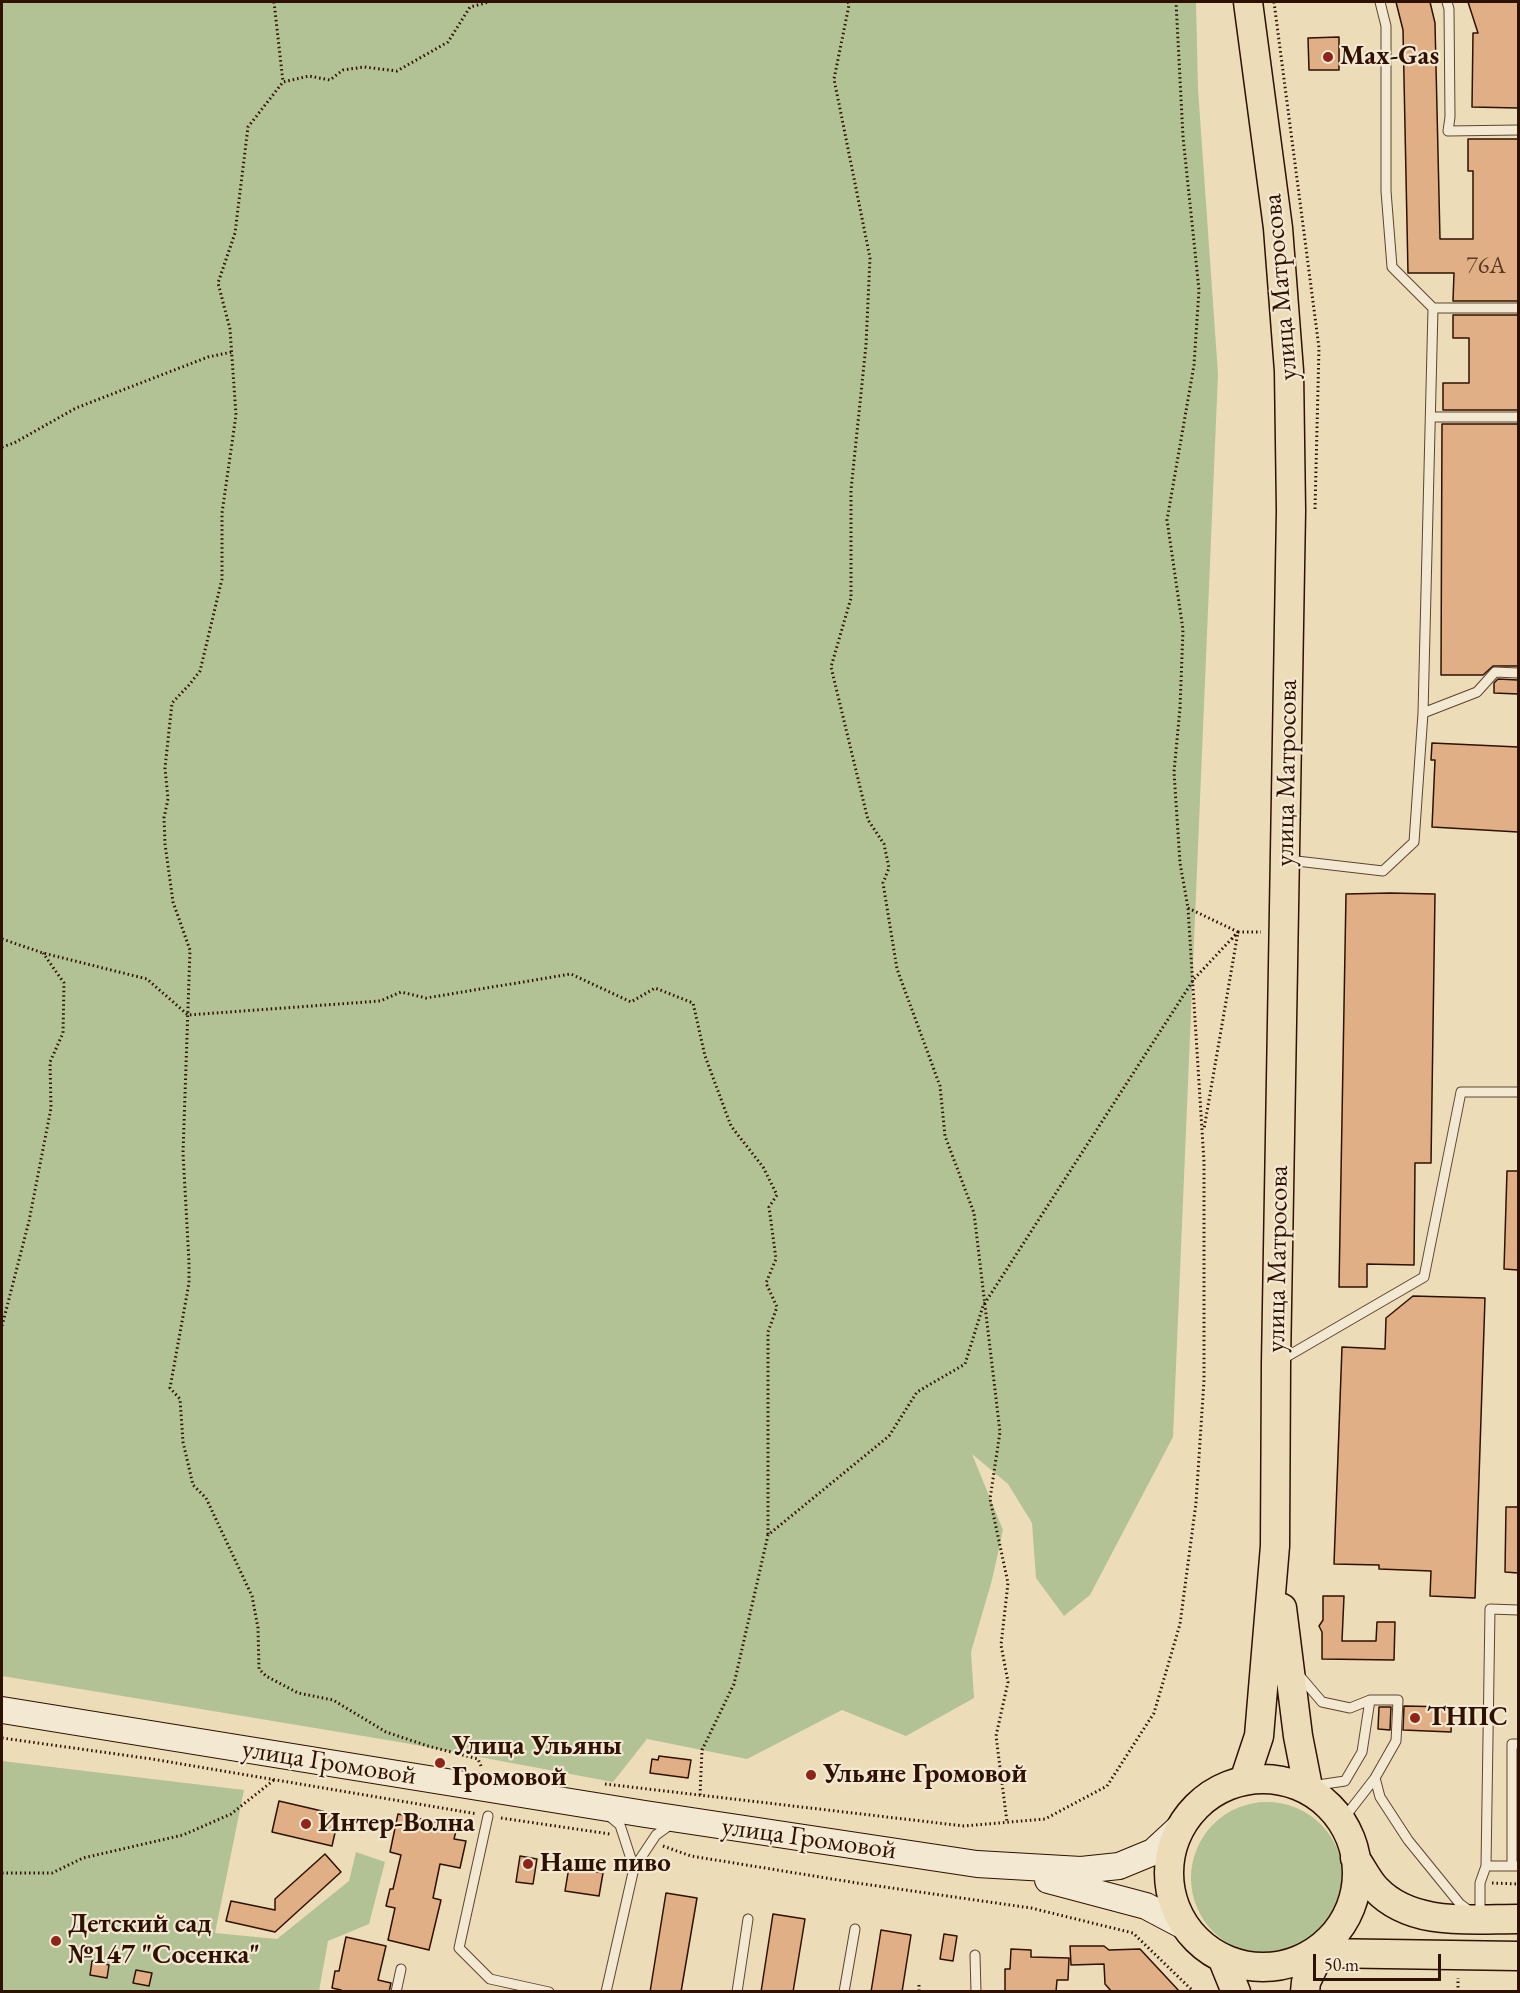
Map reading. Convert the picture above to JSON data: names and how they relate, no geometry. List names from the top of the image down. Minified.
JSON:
{"streets":{"main road":["улица Матросова","улица Громовой"]},"crossings":[["улица Матросова","улица Громовой"]],"places":["Max-Gas","ТНПС","Улица Ульяны Громовой","Ульяне Громовой","Интер-Волна","Наше пиво","Детский сад №147 \"Сосенка\""],"house_numbers":["76А"],"scale_bar":"50 m"}
